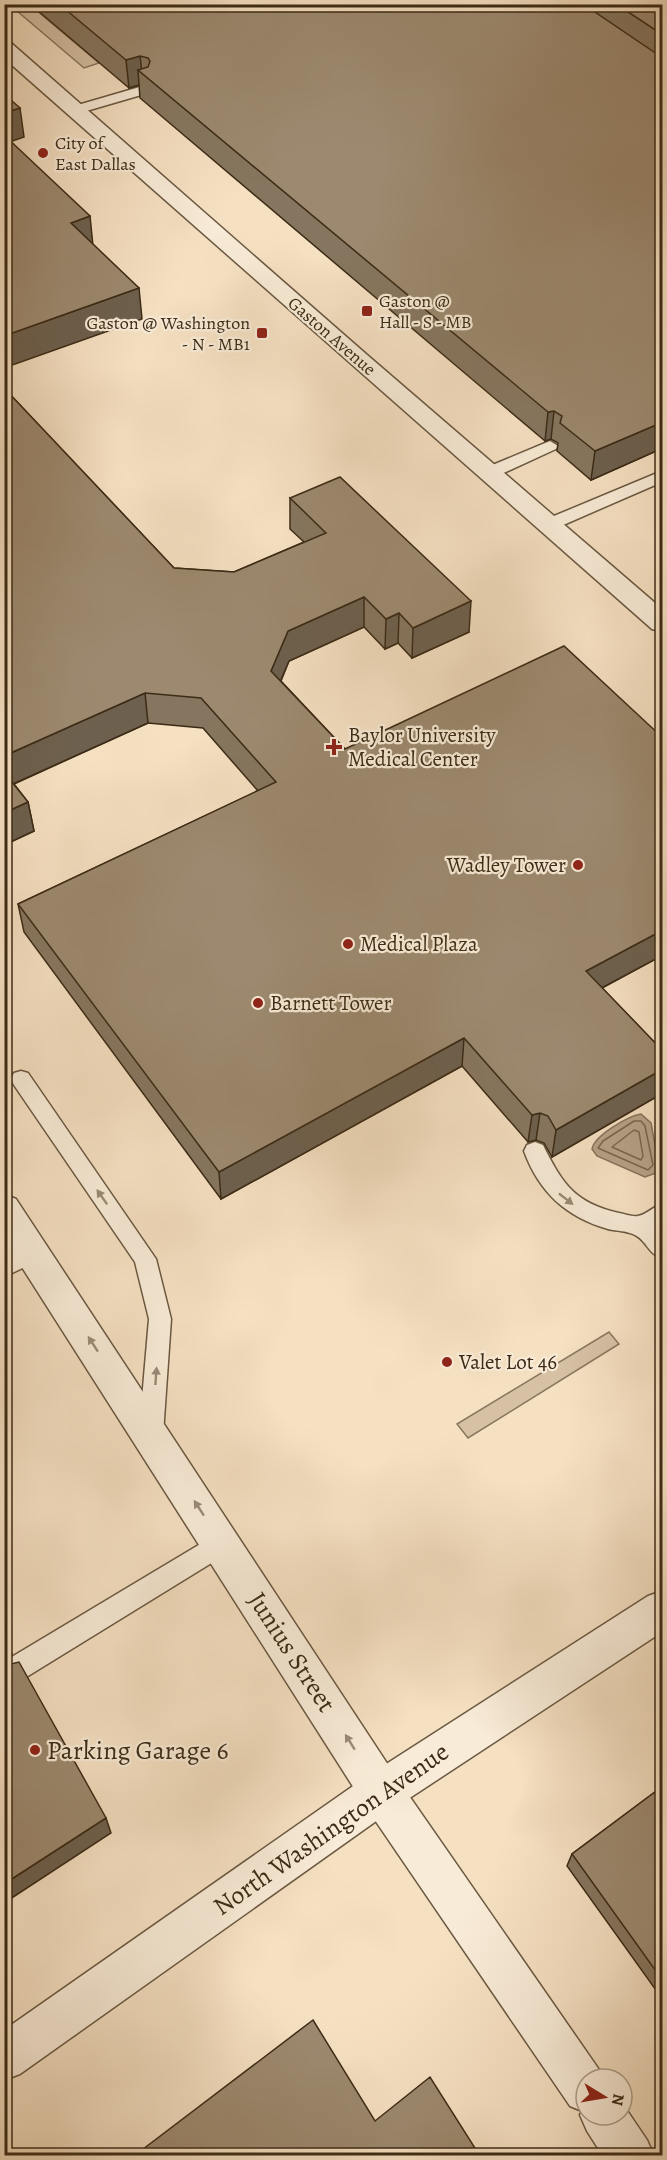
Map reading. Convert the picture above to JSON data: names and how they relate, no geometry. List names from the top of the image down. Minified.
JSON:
{"streets":{"street":["Gaston Avenue","Junius Street","North Washington Avenue"]},"crossings":[["Junius Street","North Washington Avenue"]],"one_way":["Junius Street"],"places":{"other":["City of East Dallas","Wadley Tower","Medical Plaza","Barnett Tower","Valet Lot 46","Parking Garage 6"],"transit":["Gaston @ Hall - S - MB","Gaston @ Washington - N - MB1"],"health":["Baylor University Medical Center"]},"north":"right"}
